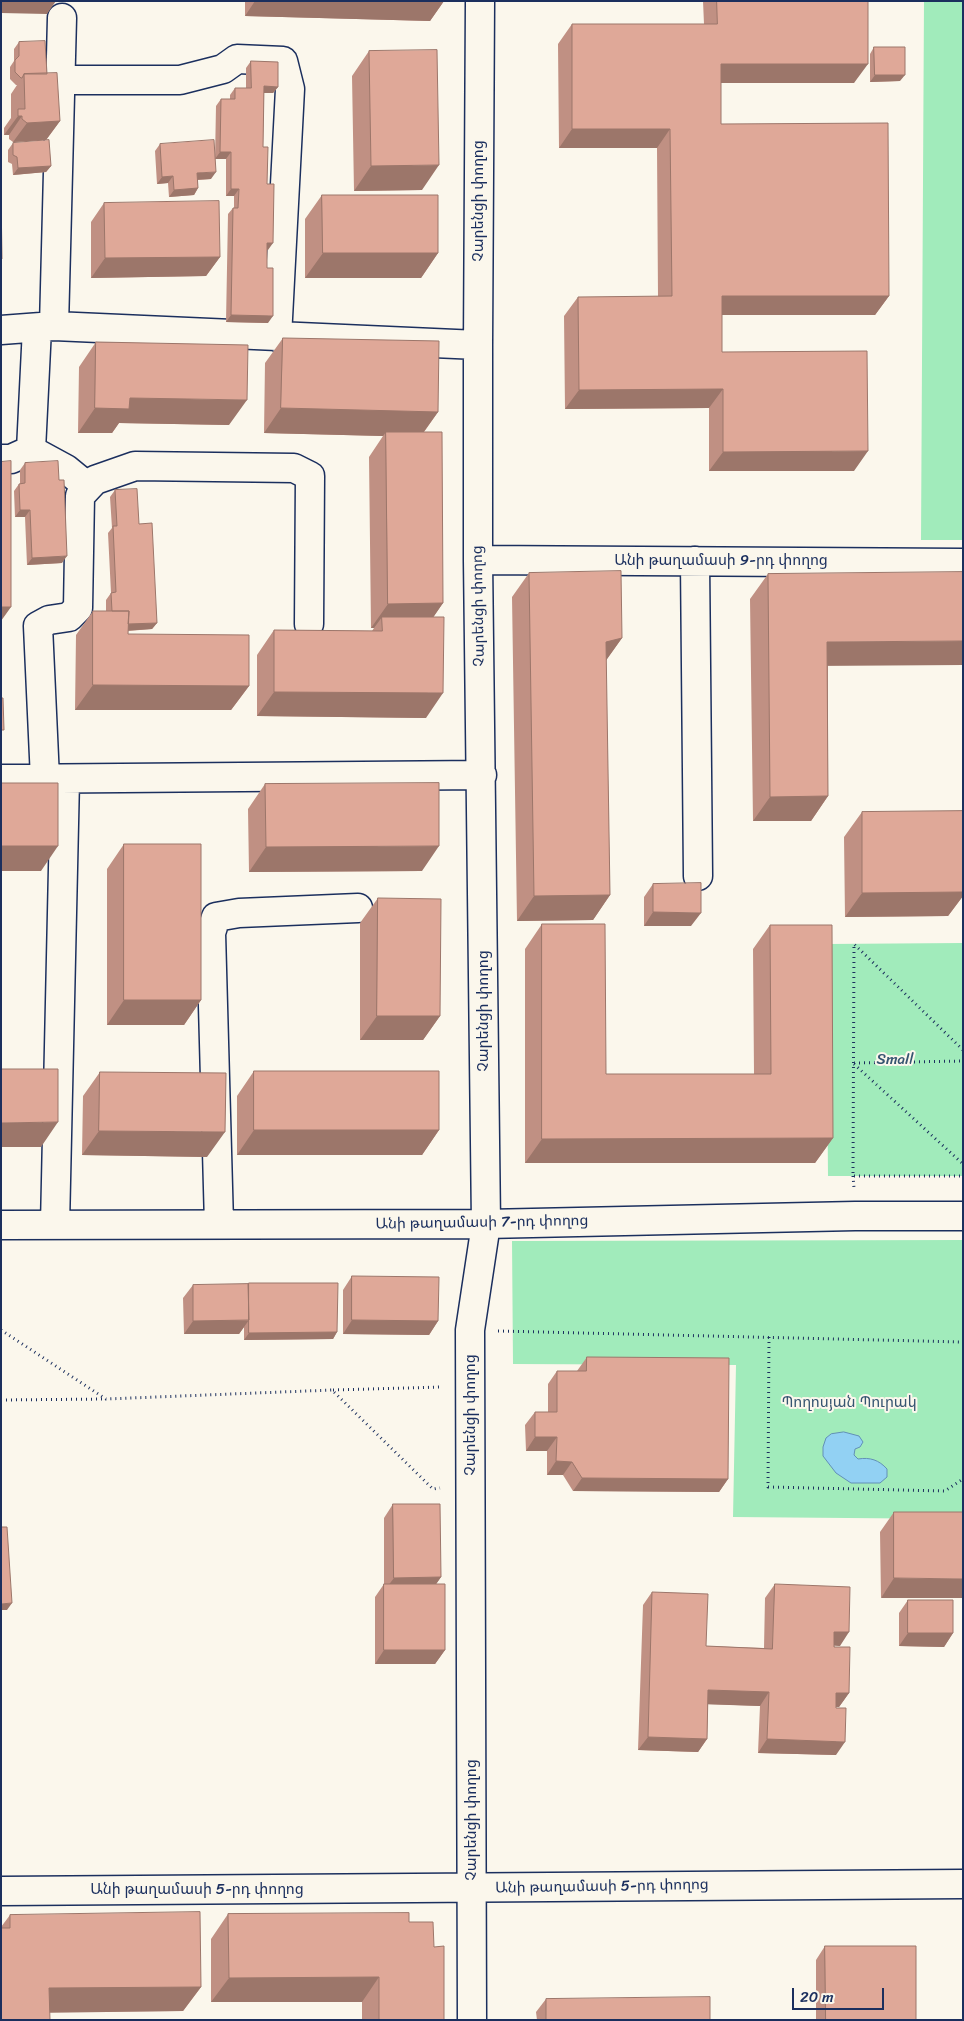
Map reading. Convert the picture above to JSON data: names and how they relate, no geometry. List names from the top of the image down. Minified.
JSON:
{"streets":{"street":["Չարենցի փողոց","Անի թաղամասի 9-րդ փողոց","Անի թաղամասի 7-րդ փողոց","Անի թաղամասի 5-րդ փողոց"]},"crossings":[["Չարենցի փողոց","Անի թաղամասի 9-րդ փողոց"],["Չարենցի փողոց","Անի թաղամասի 7-րդ փողոց"],["Չարենցի փողոց","Անի թաղամասի 5-րդ փողոց"]],"parks":["Small","Պողոսյան Պուրակ"],"scale_bar":"20 m"}
